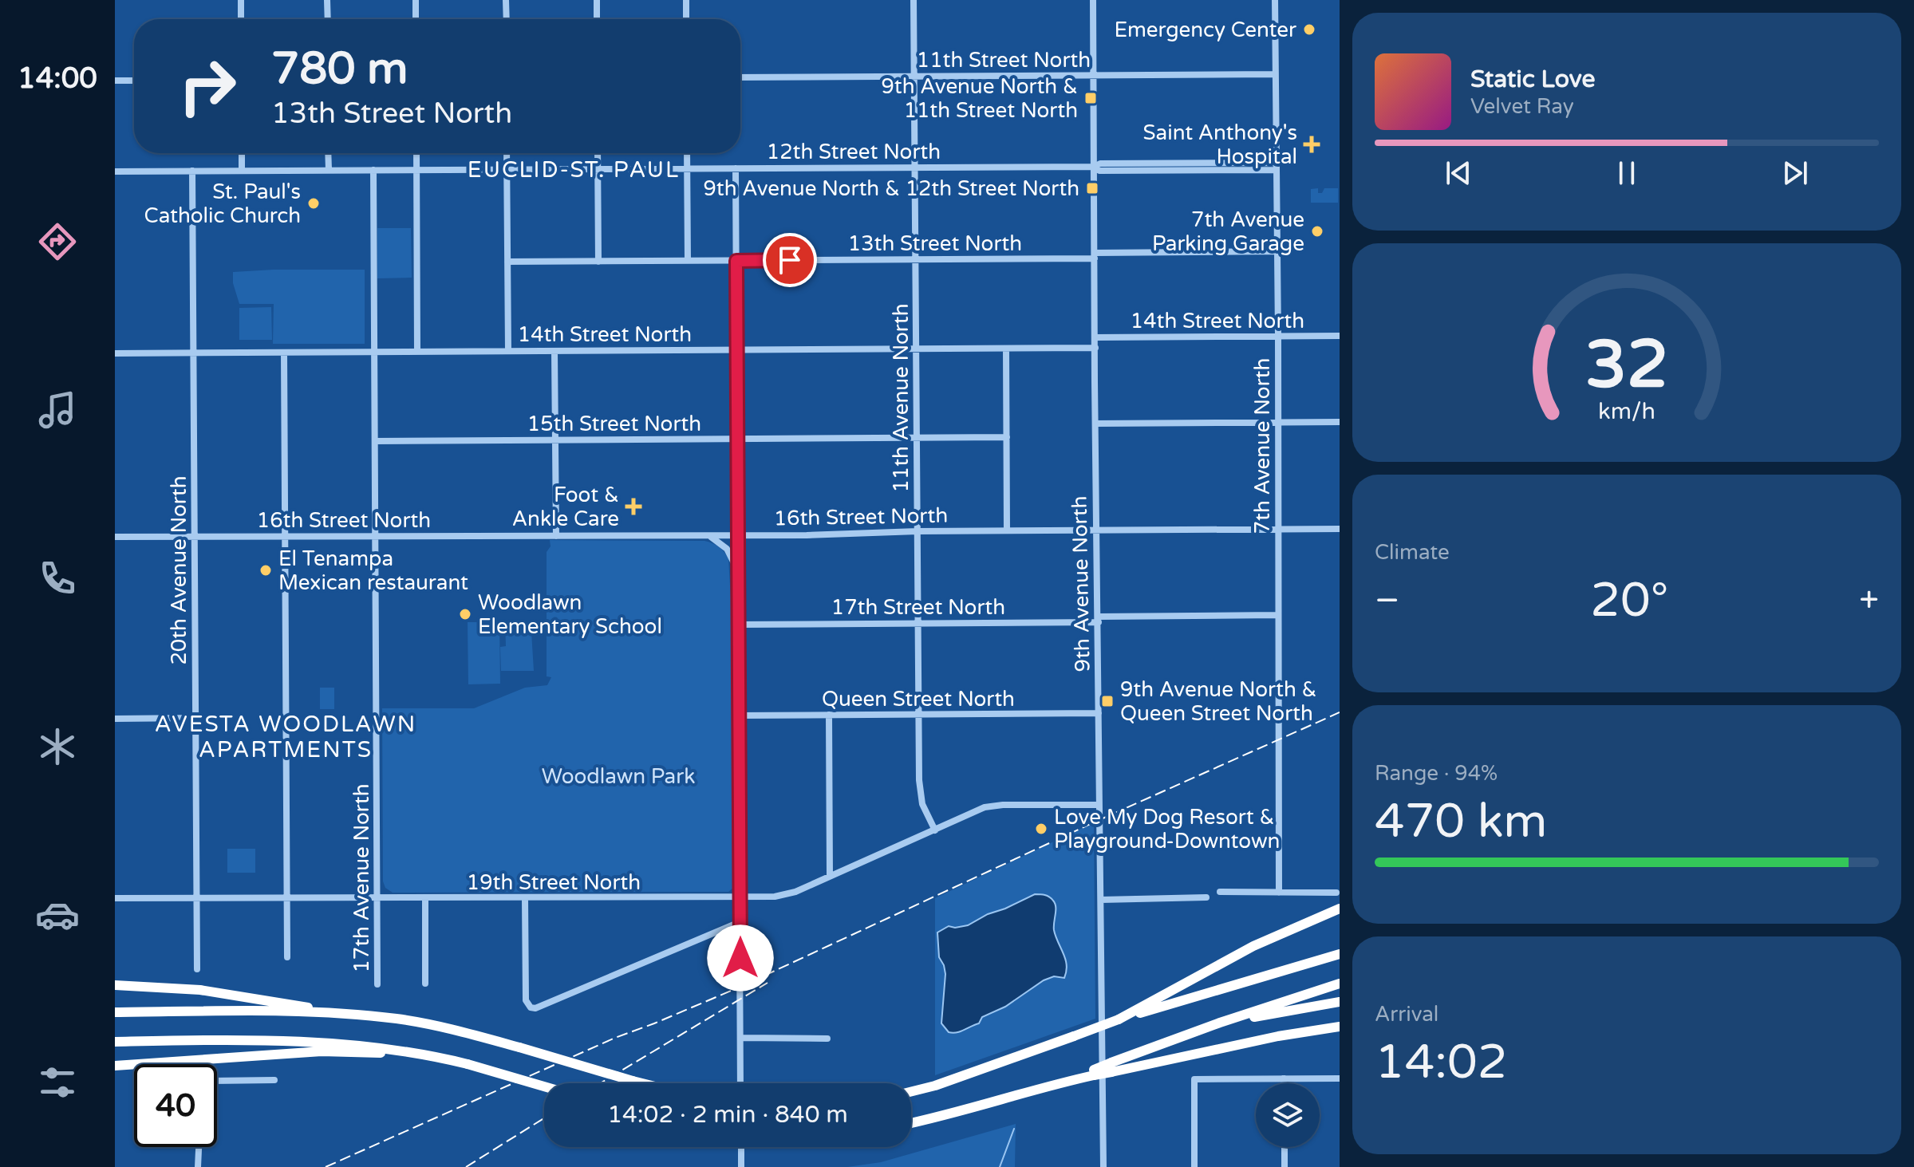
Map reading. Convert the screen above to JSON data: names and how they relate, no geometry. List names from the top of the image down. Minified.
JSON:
{"streets":{"street":["11th Street North","12th Street North","13th Street North","14th Street North","11th Avenue North","15th Street North","7th Avenue North","16th Street North","20th Avenue North","9th Avenue North","17th Street North","Queen Street North","17th Avenue North","19th Street North"]},"crossings":[["11th Street North","11th Avenue North"],["11th Street North","7th Avenue North"],["11th Street North","9th Avenue North"],["12th Street North","11th Avenue North"],["12th Street North","7th Avenue North"],["12th Street North","20th Avenue North"],["12th Street North","9th Avenue North"],["12th Street North","17th Avenue North"],["13th Street North","11th Avenue North"],["13th Street North","7th Avenue North"],["13th Street North","9th Avenue North"],["14th Street North","11th Avenue North"],["14th Street North","7th Avenue North"],["14th Street North","20th Avenue North"],["14th Street North","9th Avenue North"],["14th Street North","17th Avenue North"],["11th Avenue North","15th Street North"],["11th Avenue North","16th Street North"],["11th Avenue North","17th Street North"],["11th Avenue North","Queen Street North"],["11th Avenue North","19th Street North"],["15th Street North","17th Avenue North"],["7th Avenue North","16th Street North"],["7th Avenue North","17th Street North"],["16th Street North","20th Avenue North"],["16th Street North","9th Avenue North"],["16th Street North","17th Avenue North"],["20th Avenue North","19th Street North"],["9th Avenue North","17th Street North"],["9th Avenue North","Queen Street North"],["9th Avenue North","19th Street North"],["17th Avenue North","19th Street North"]],"districts":["EUCLID-ST. PAUL","AVESTA WOODLAWN APARTMENTS"],"parks":["Woodlawn Park"],"places":{"other":["Emergency Center","St. Paul's Catholic Church","7th Avenue Parking Garage","El Tenampa Mexican restaurant","Woodlawn Elementary School","Love My Dog Resort & Playground-Downtown"],"transit":["9th Avenue North & 11th Street North","9th Avenue North & 12th Street North","9th Avenue North & Queen Street North"],"health":["Saint Anthony's Hospital","Foot & Ankle Care"]},"page":{"tabs":"14:00","turn":["780 m","13th Street North"],"song":["Static Love","Velvet Ray"],"tile":["Climate",["Range · 94%","470 km"],["Arrival","14:02"]],"heat":["−","20°","+"],"limit":"40","trip":"14:02 · 2 min · 840 m","gauge":["32","km/h"]}}
